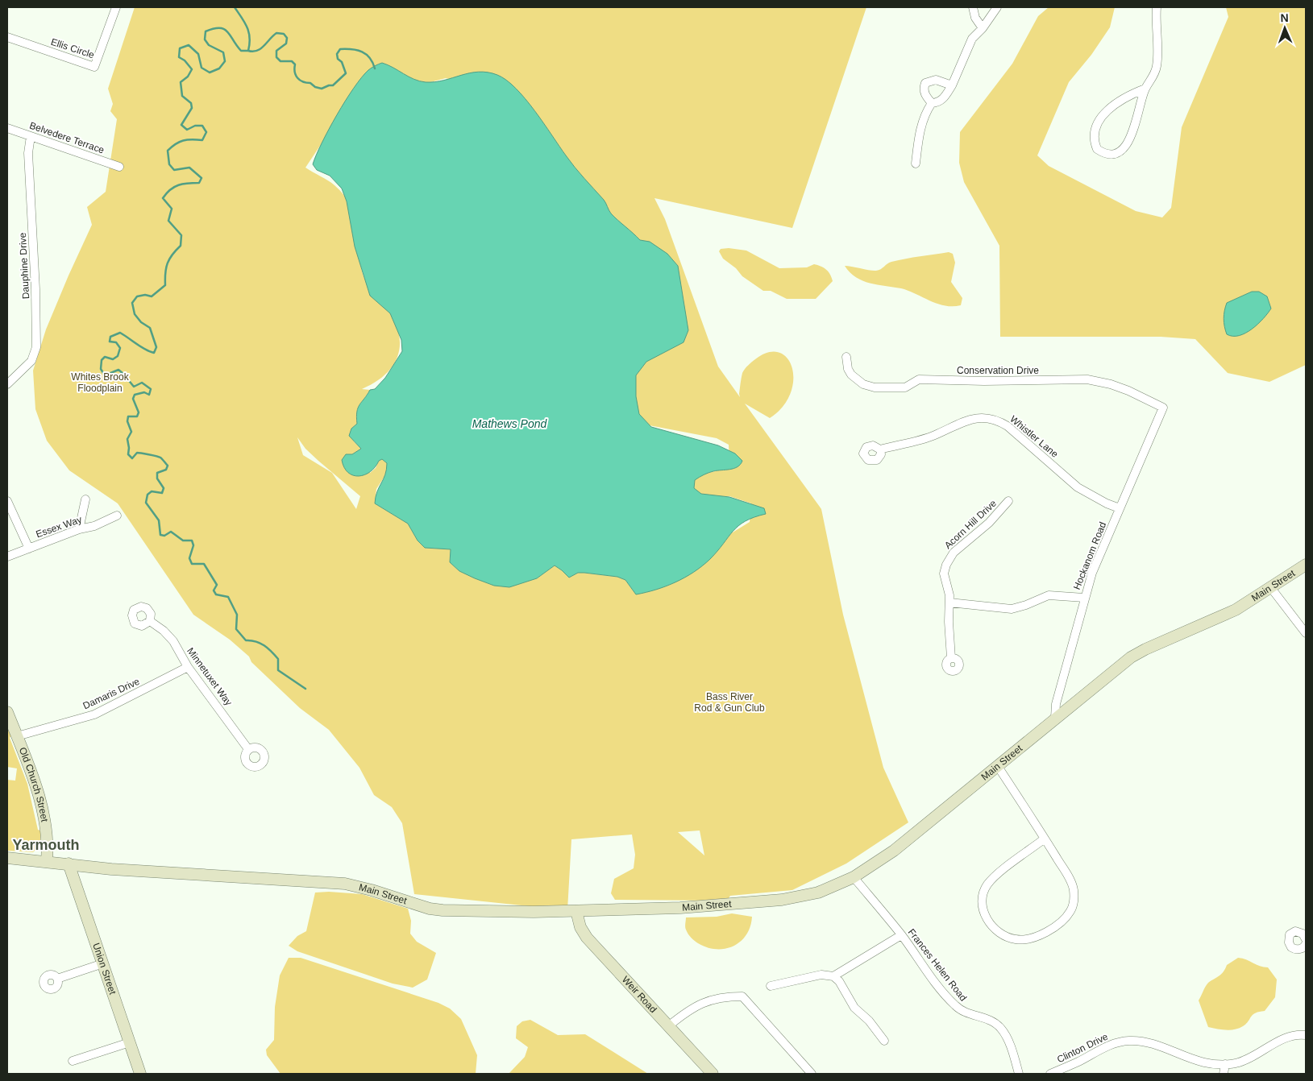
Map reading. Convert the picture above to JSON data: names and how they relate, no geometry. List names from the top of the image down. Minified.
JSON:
{"streets":{"main road":["Main Street","Old Church Street","Union Street","Weir Road"],"street":["Ellis Circle","Belvedere Terrace","Dauphine Drive","Conservation Drive","Whistler Lane","Acorn Hill Drive","Essex Way","Hockanom Road","Minnetuxet Way","Damaris Drive","Frances Helen Road","Clinton Drive"]},"crossings":[["Belvedere Terrace","Dauphine Drive"],["Conservation Drive","Hockanom Road"],["Whistler Lane","Hockanom Road"],["Hockanom Road","Main Street"],["Main Street","Old Church Street"],["Main Street","Frances Helen Road"],["Main Street","Union Street"],["Main Street","Weir Road"],["Minnetuxet Way","Damaris Drive"],["Damaris Drive","Old Church Street"]],"districts":["Yarmouth"],"water":["Mathews Pond"],"parks":["Whites Brook Floodplain","Bass River Rod & Gun Club"],"north":"top"}
